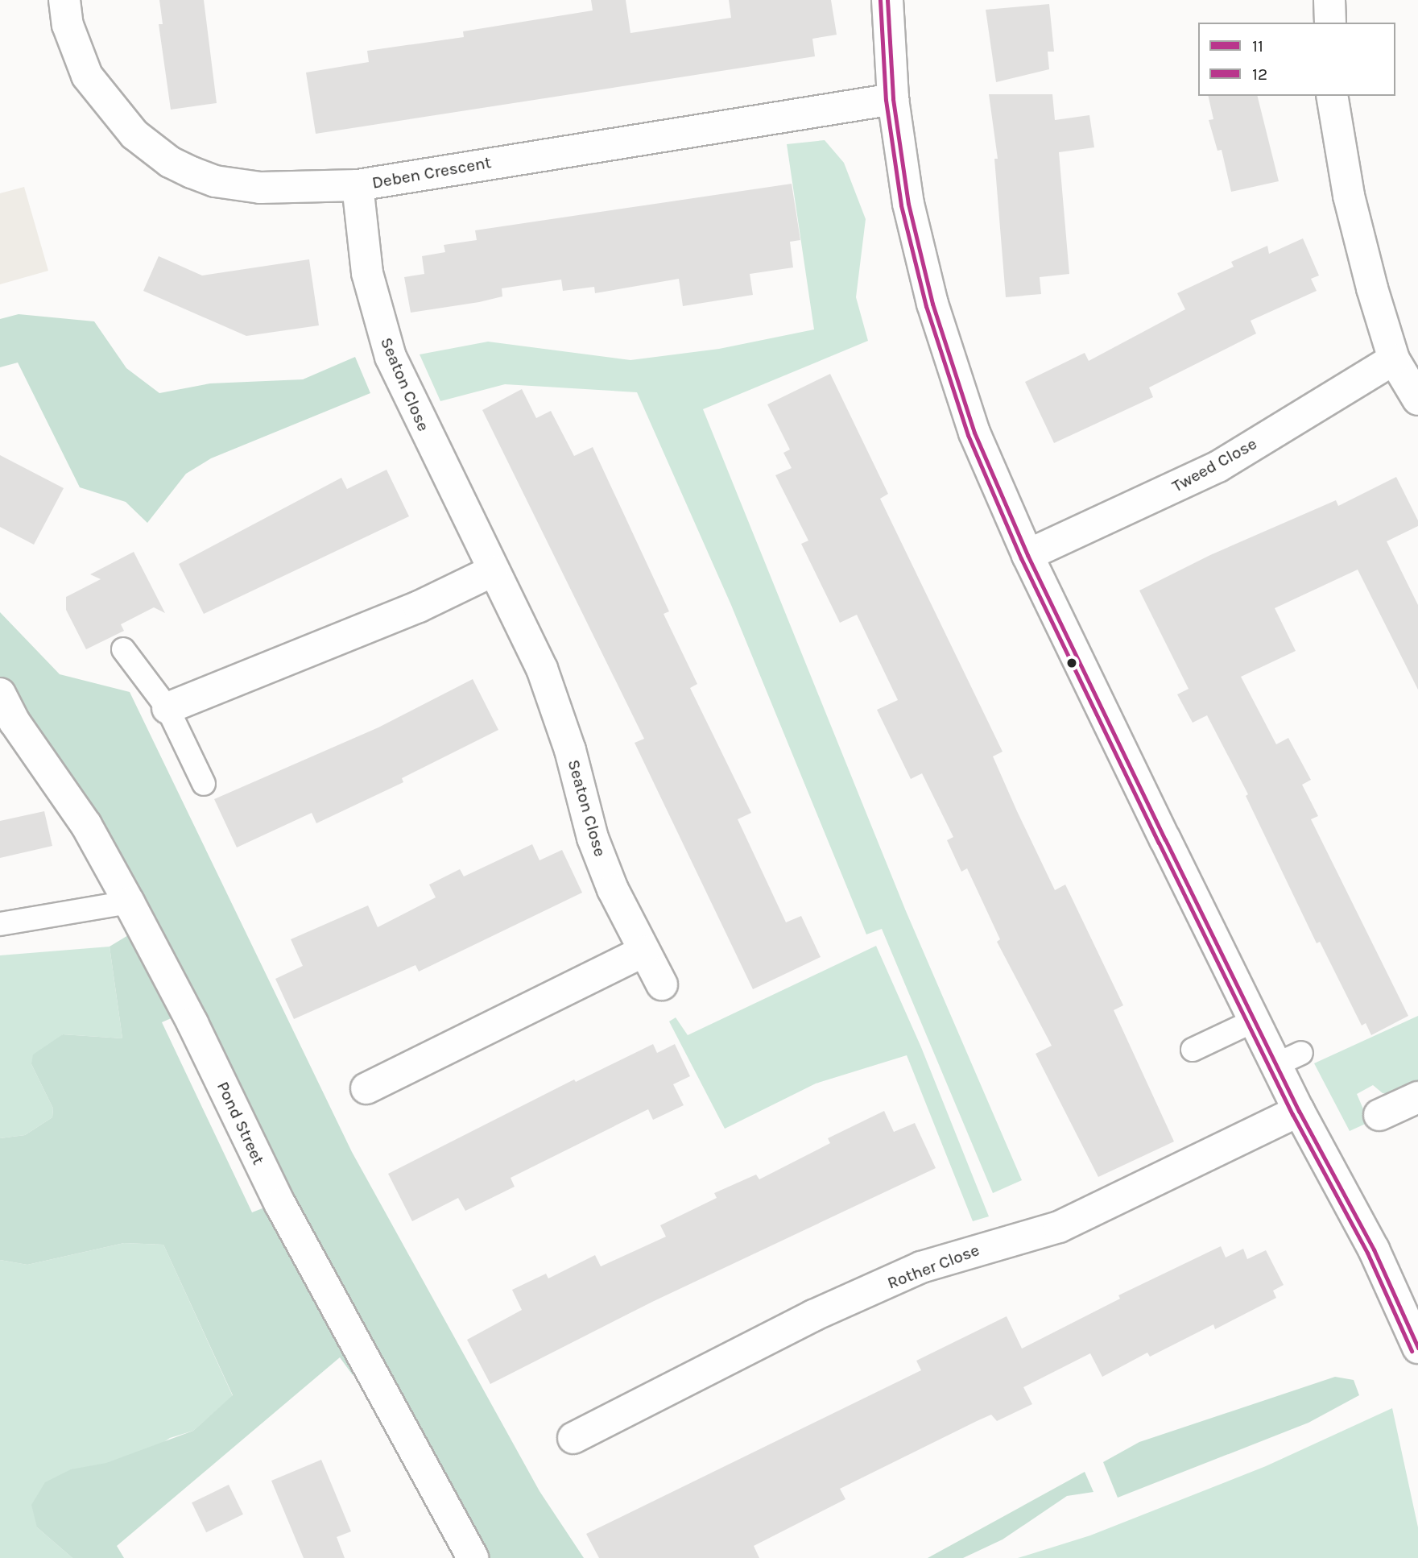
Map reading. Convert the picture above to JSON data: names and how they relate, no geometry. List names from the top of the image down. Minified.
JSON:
{"streets":{"street":["Deben Crescent","Seaton Close","Tweed Close","Pond Street","Rother Close"]},"crossings":[["Deben Crescent","Seaton Close"]],"lines":["transit line 11","transit line 12"],"legend":["11","12"]}
